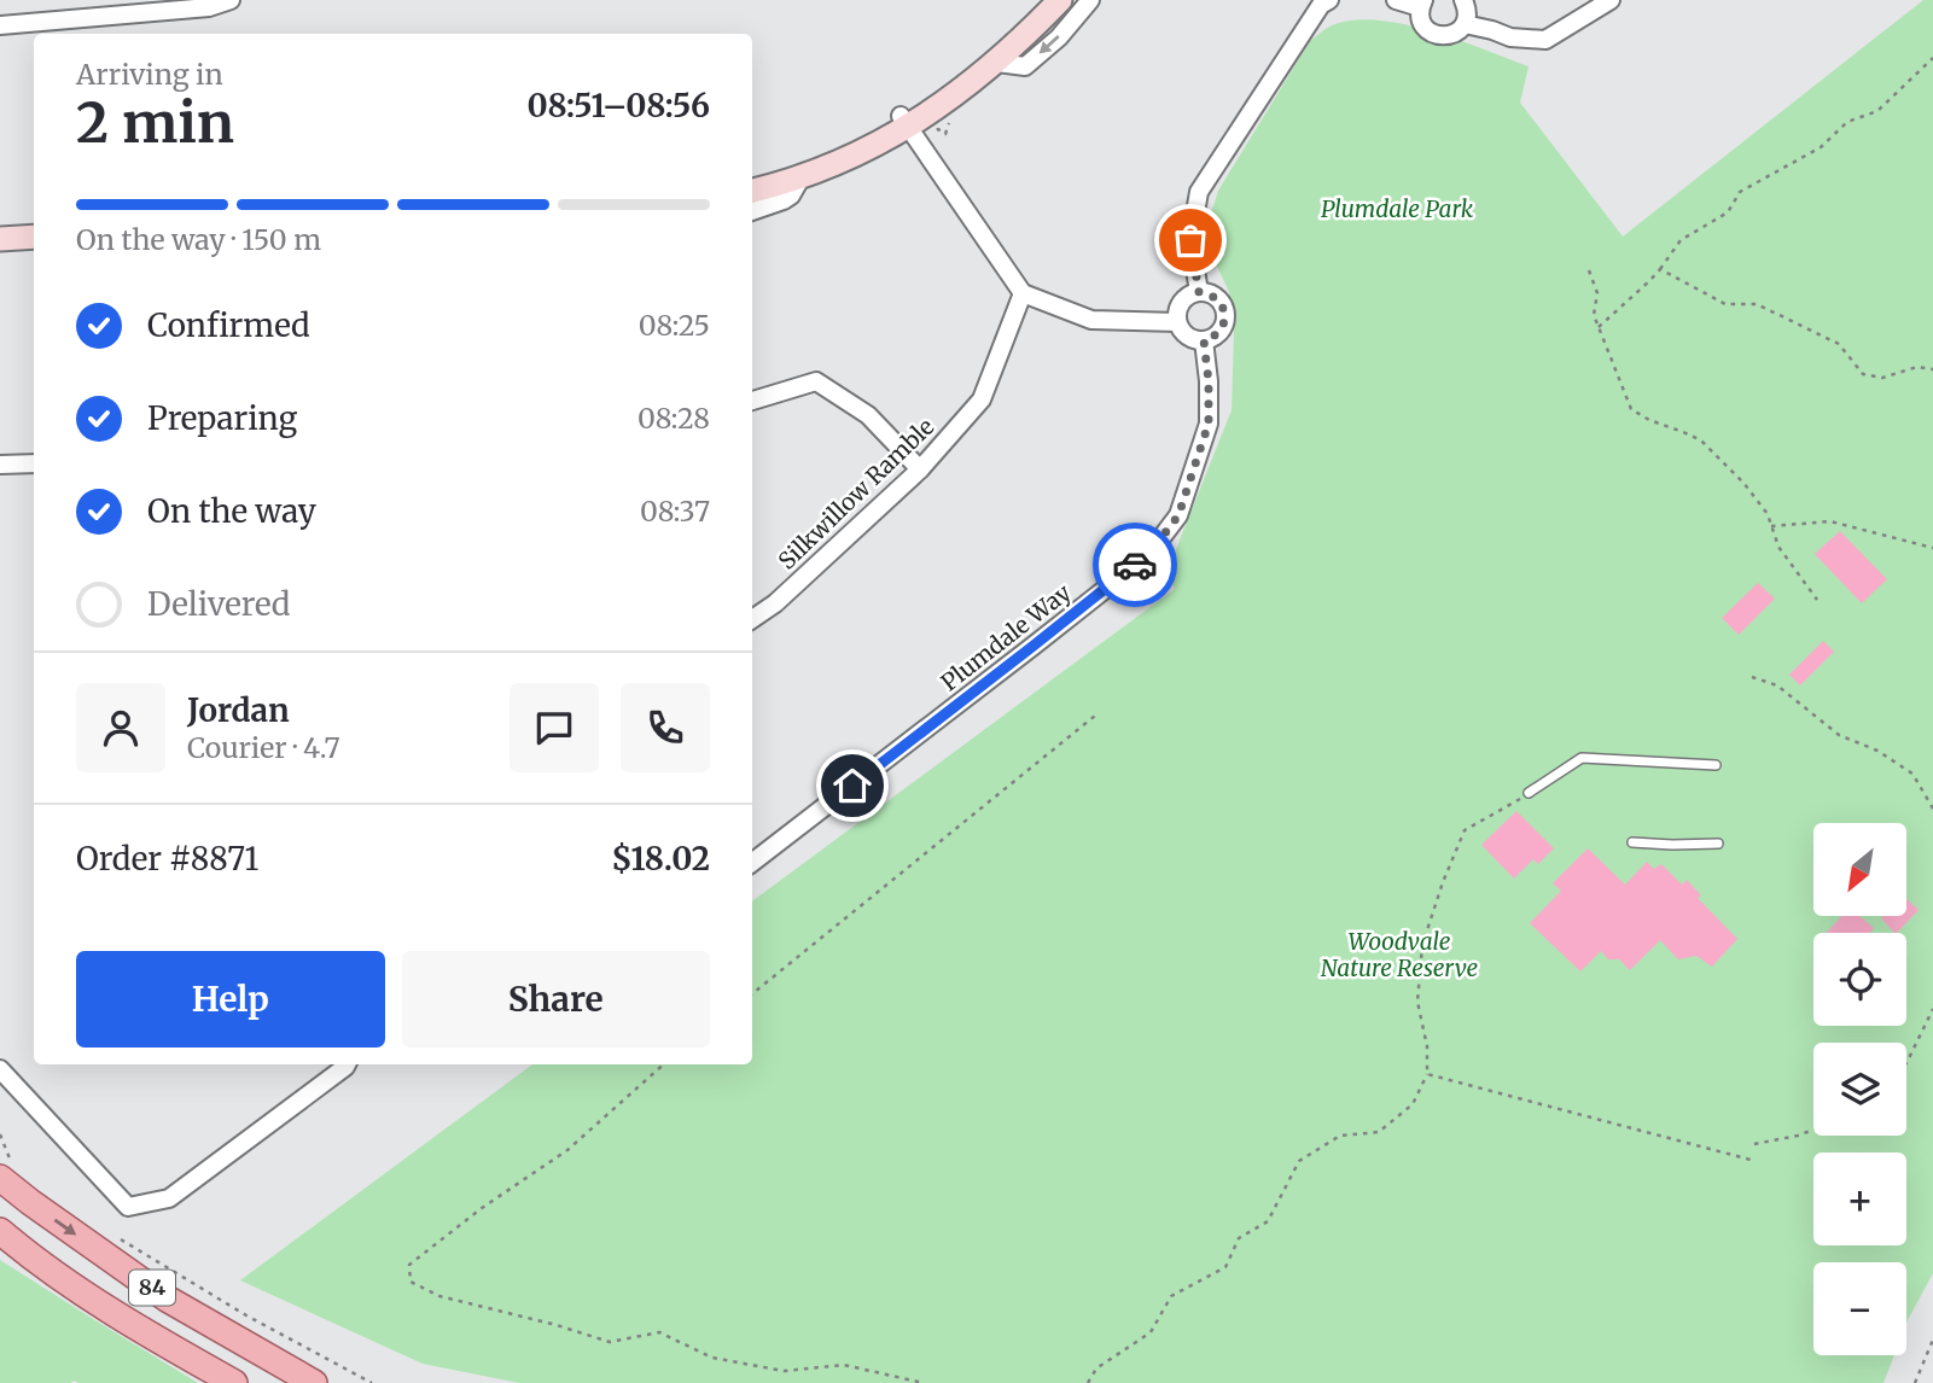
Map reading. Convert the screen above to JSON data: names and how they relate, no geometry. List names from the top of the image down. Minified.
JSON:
{"streets":{"main road":["84"],"street":["Silkwillow Ramble","Plumdale Way"]},"parks":["Plumdale Park","Woodvale Nature Reserve"],"north":"bottom left","page":{"heading":["2 min","Arriving in","08:51–08:56"],"panel":["Jordan","Courier · 4.7","Order #8871","$18.02"],"bar":"On the way · 150 m","list":[["Confirmed","08:25"],["Preparing","08:28"],["On the way","08:37"],"Delivered"],"map_buttons":["+","−"],"buttons":["Help","Share"]}}
